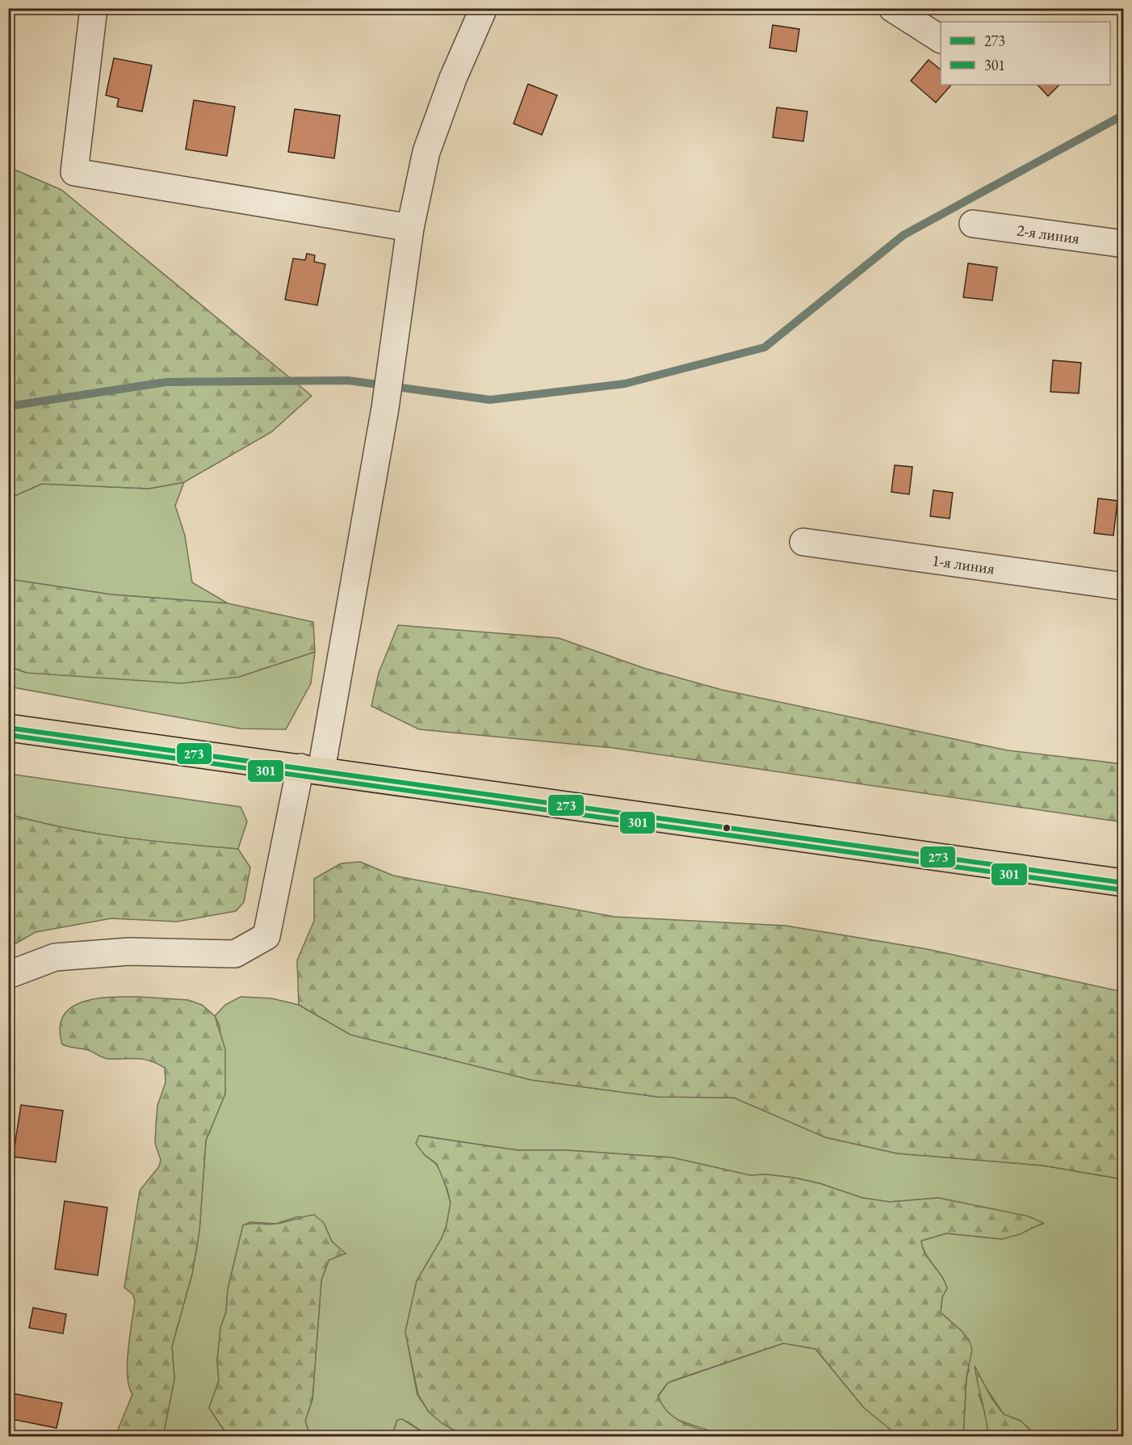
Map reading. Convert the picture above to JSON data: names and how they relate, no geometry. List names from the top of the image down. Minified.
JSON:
{"streets":{"street":["2-я линия","1-я линия"]},"lines":["transit line 273","transit line 301"],"legend":["273","301"]}
